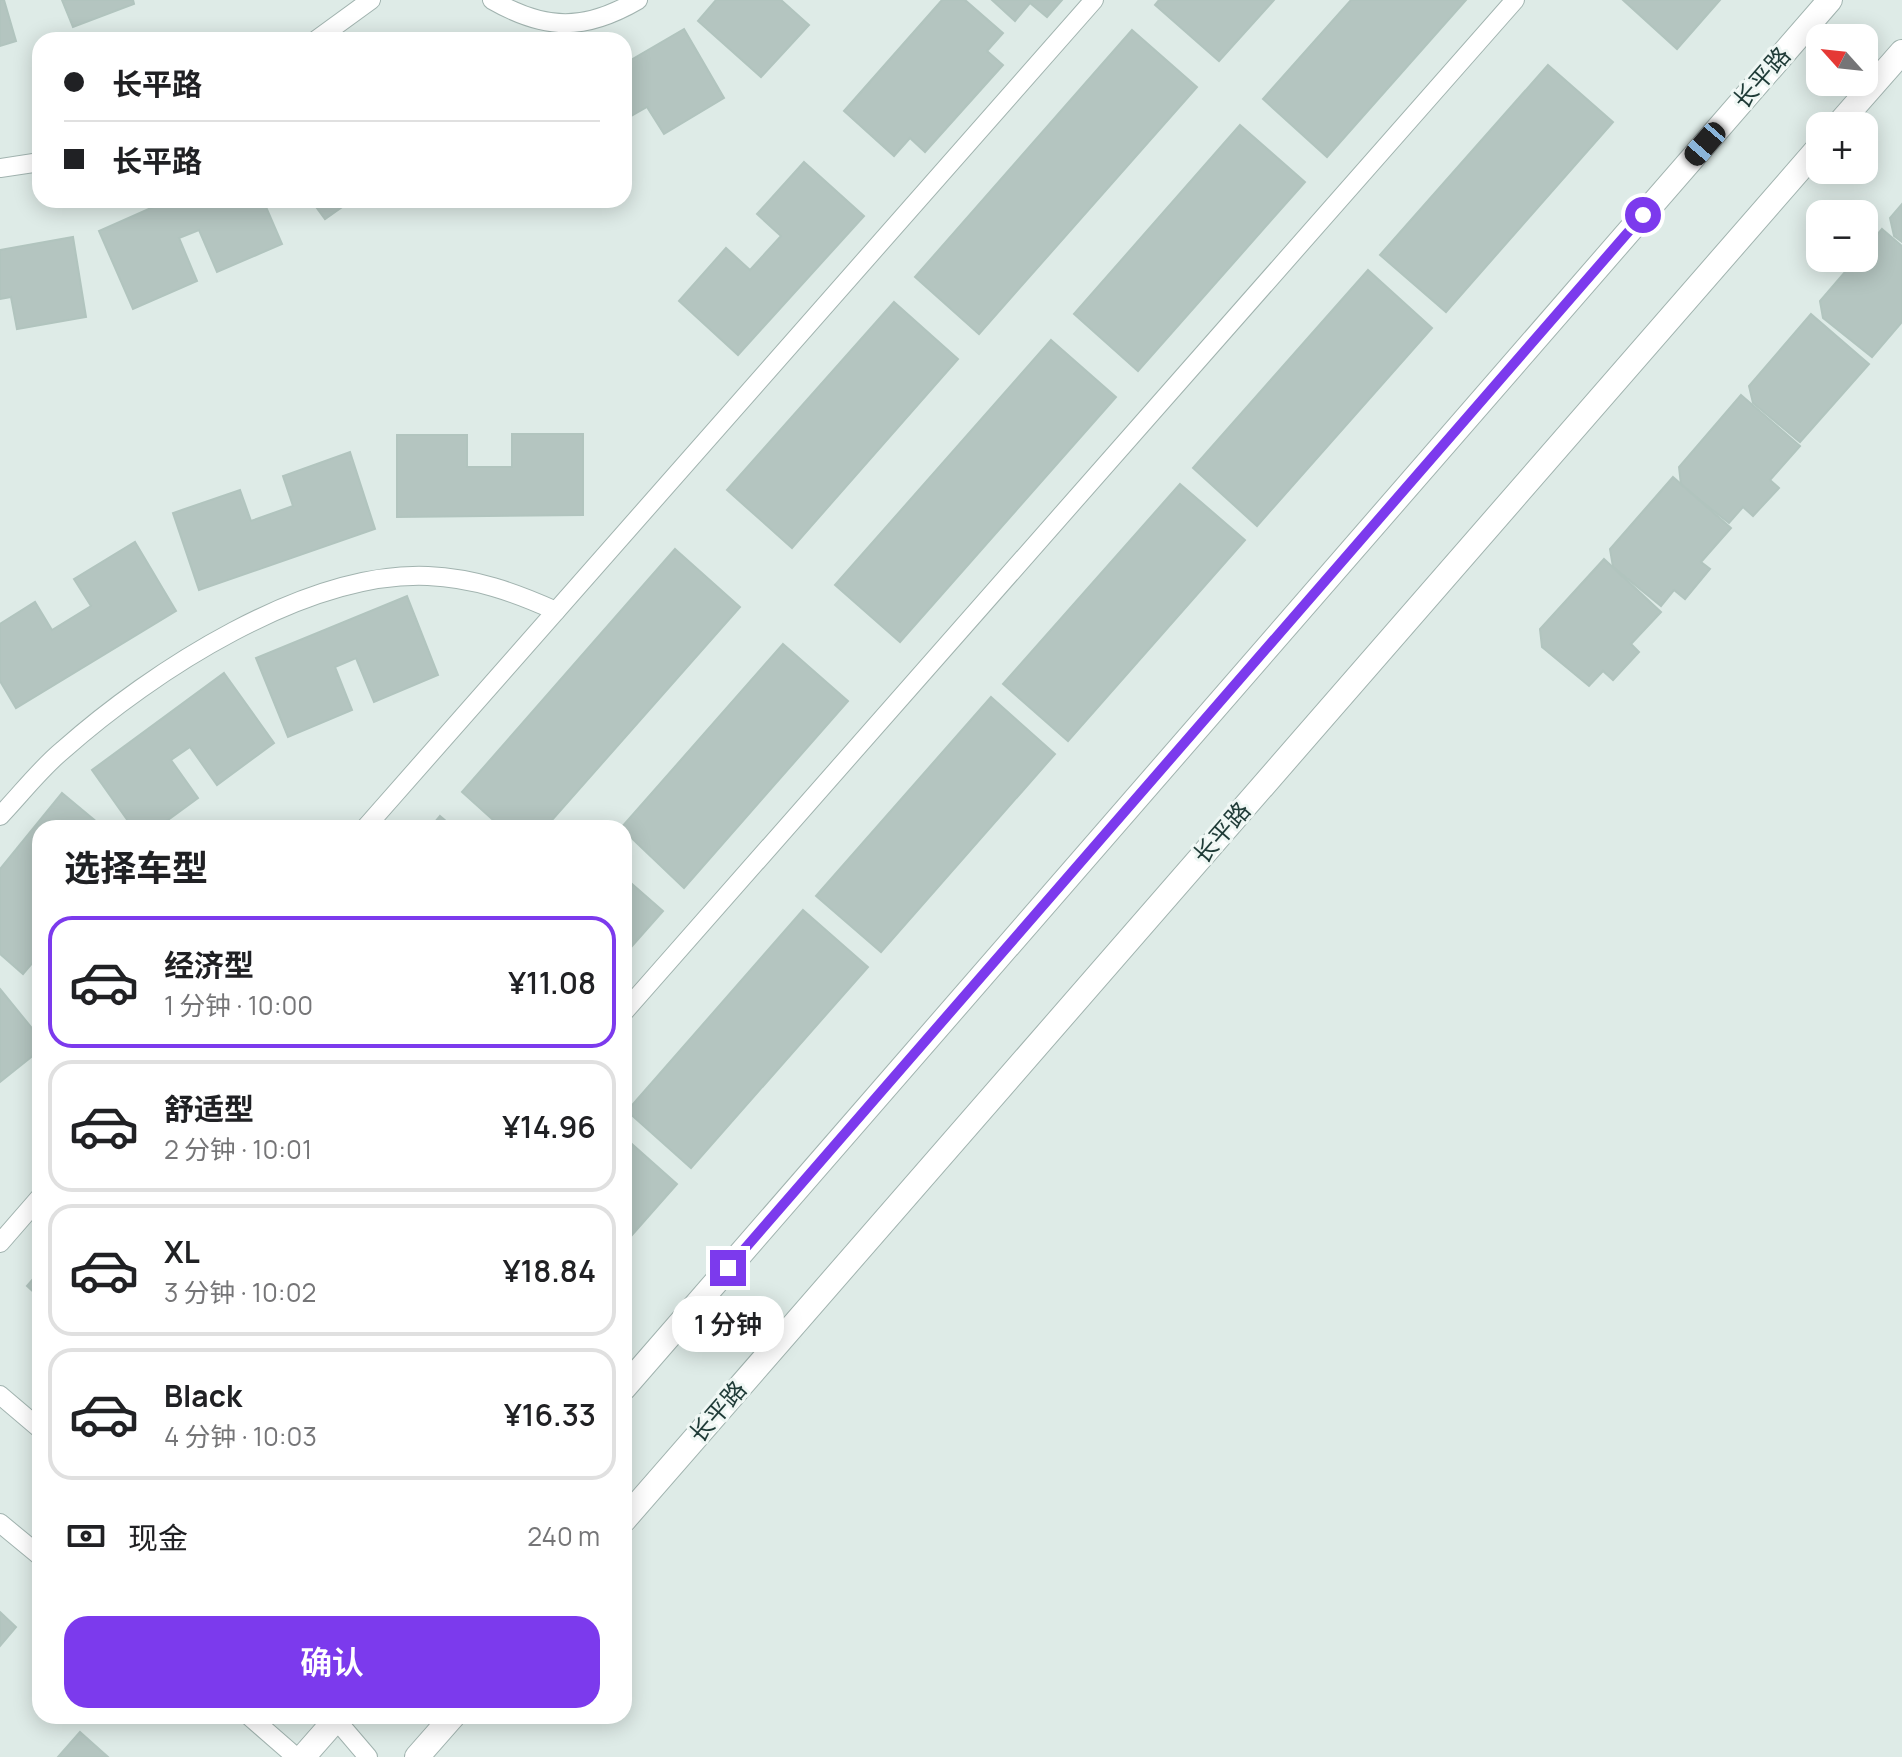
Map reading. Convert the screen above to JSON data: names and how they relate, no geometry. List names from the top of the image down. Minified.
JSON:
{"streets":{"street":["长平路"]},"north":"top left","page":{"map_buttons":["+","−"],"banner":["长平路","长平路"],"heading":"选择车型","list":[{"name":"经济型","note":"1 分钟 · 10:00","value":"¥11.08"},{"name":"舒适型","note":"2 分钟 · 10:01","value":"¥14.96"},{"name":"XL","note":"3 分钟 · 10:02","value":"¥18.84"},{"name":"Black","note":"4 分钟 · 10:03","value":"¥16.33"}],"bubble":"1 分钟","pay":["现金","240 m"],"buttons":"确认"}}
